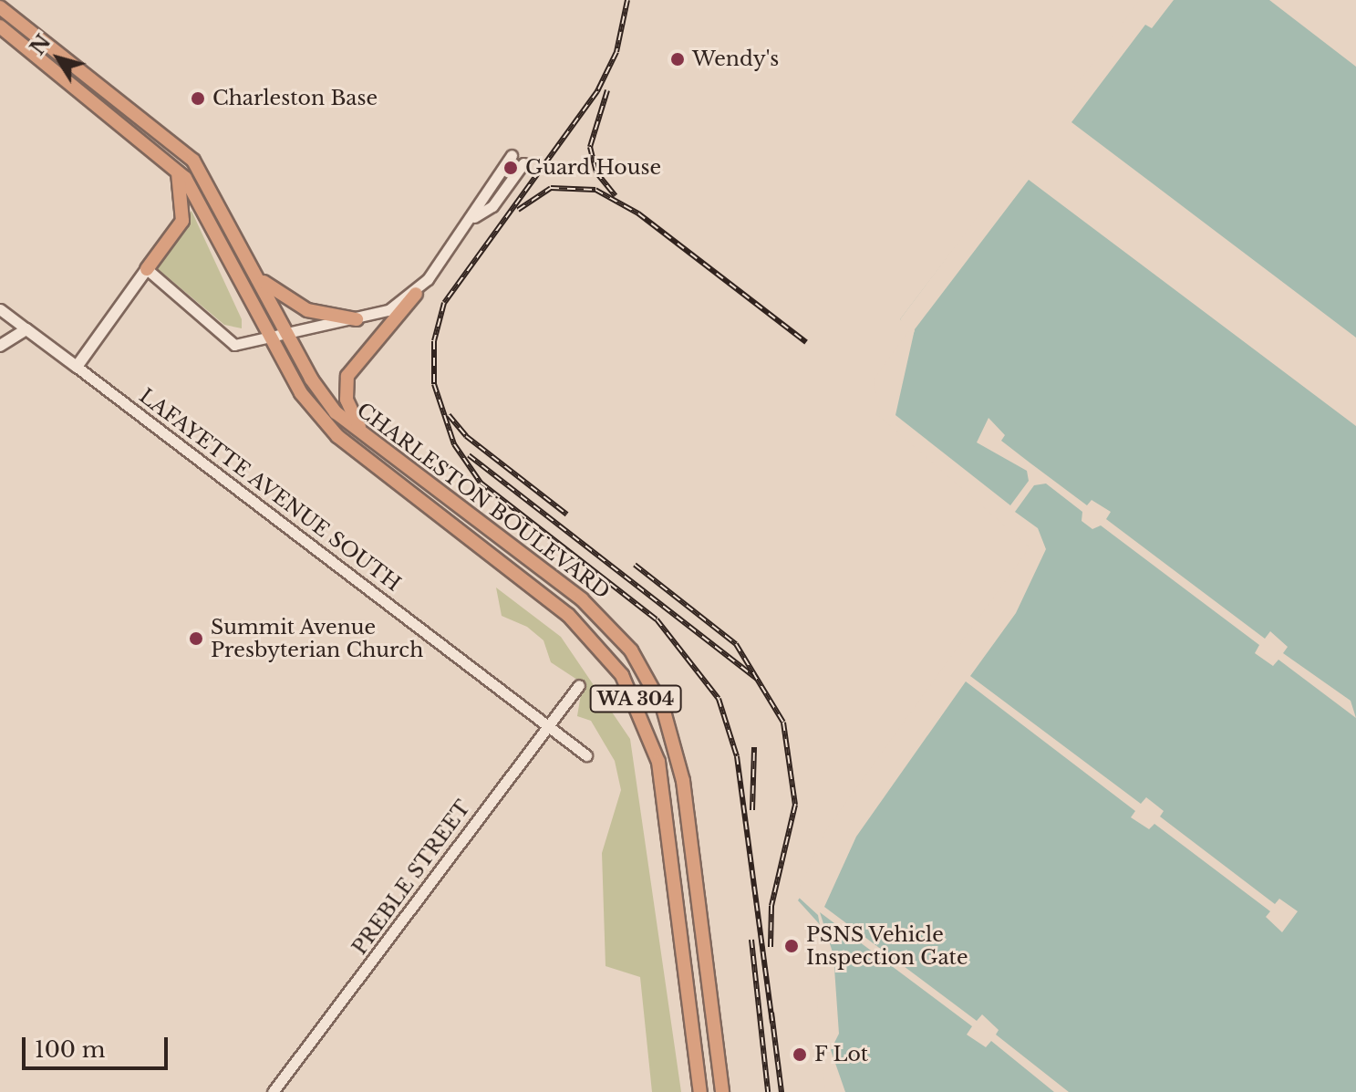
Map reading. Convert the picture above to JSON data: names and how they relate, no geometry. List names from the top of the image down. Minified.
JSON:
{"streets":{"highway":["CHARLESTON BOULEVARD","WA 304"],"main road":["LAFAYETTE AVENUE SOUTH"],"street":["PREBLE STREET"]},"crossings":[["LAFAYETTE AVENUE SOUTH","PREBLE STREET"]],"places":["Wendy's","Charleston Base","Guard House","Summit Avenue Presbyterian Church","PSNS Vehicle Inspection Gate","F Lot"],"scale_bar":"100 m","north":"top left"}
